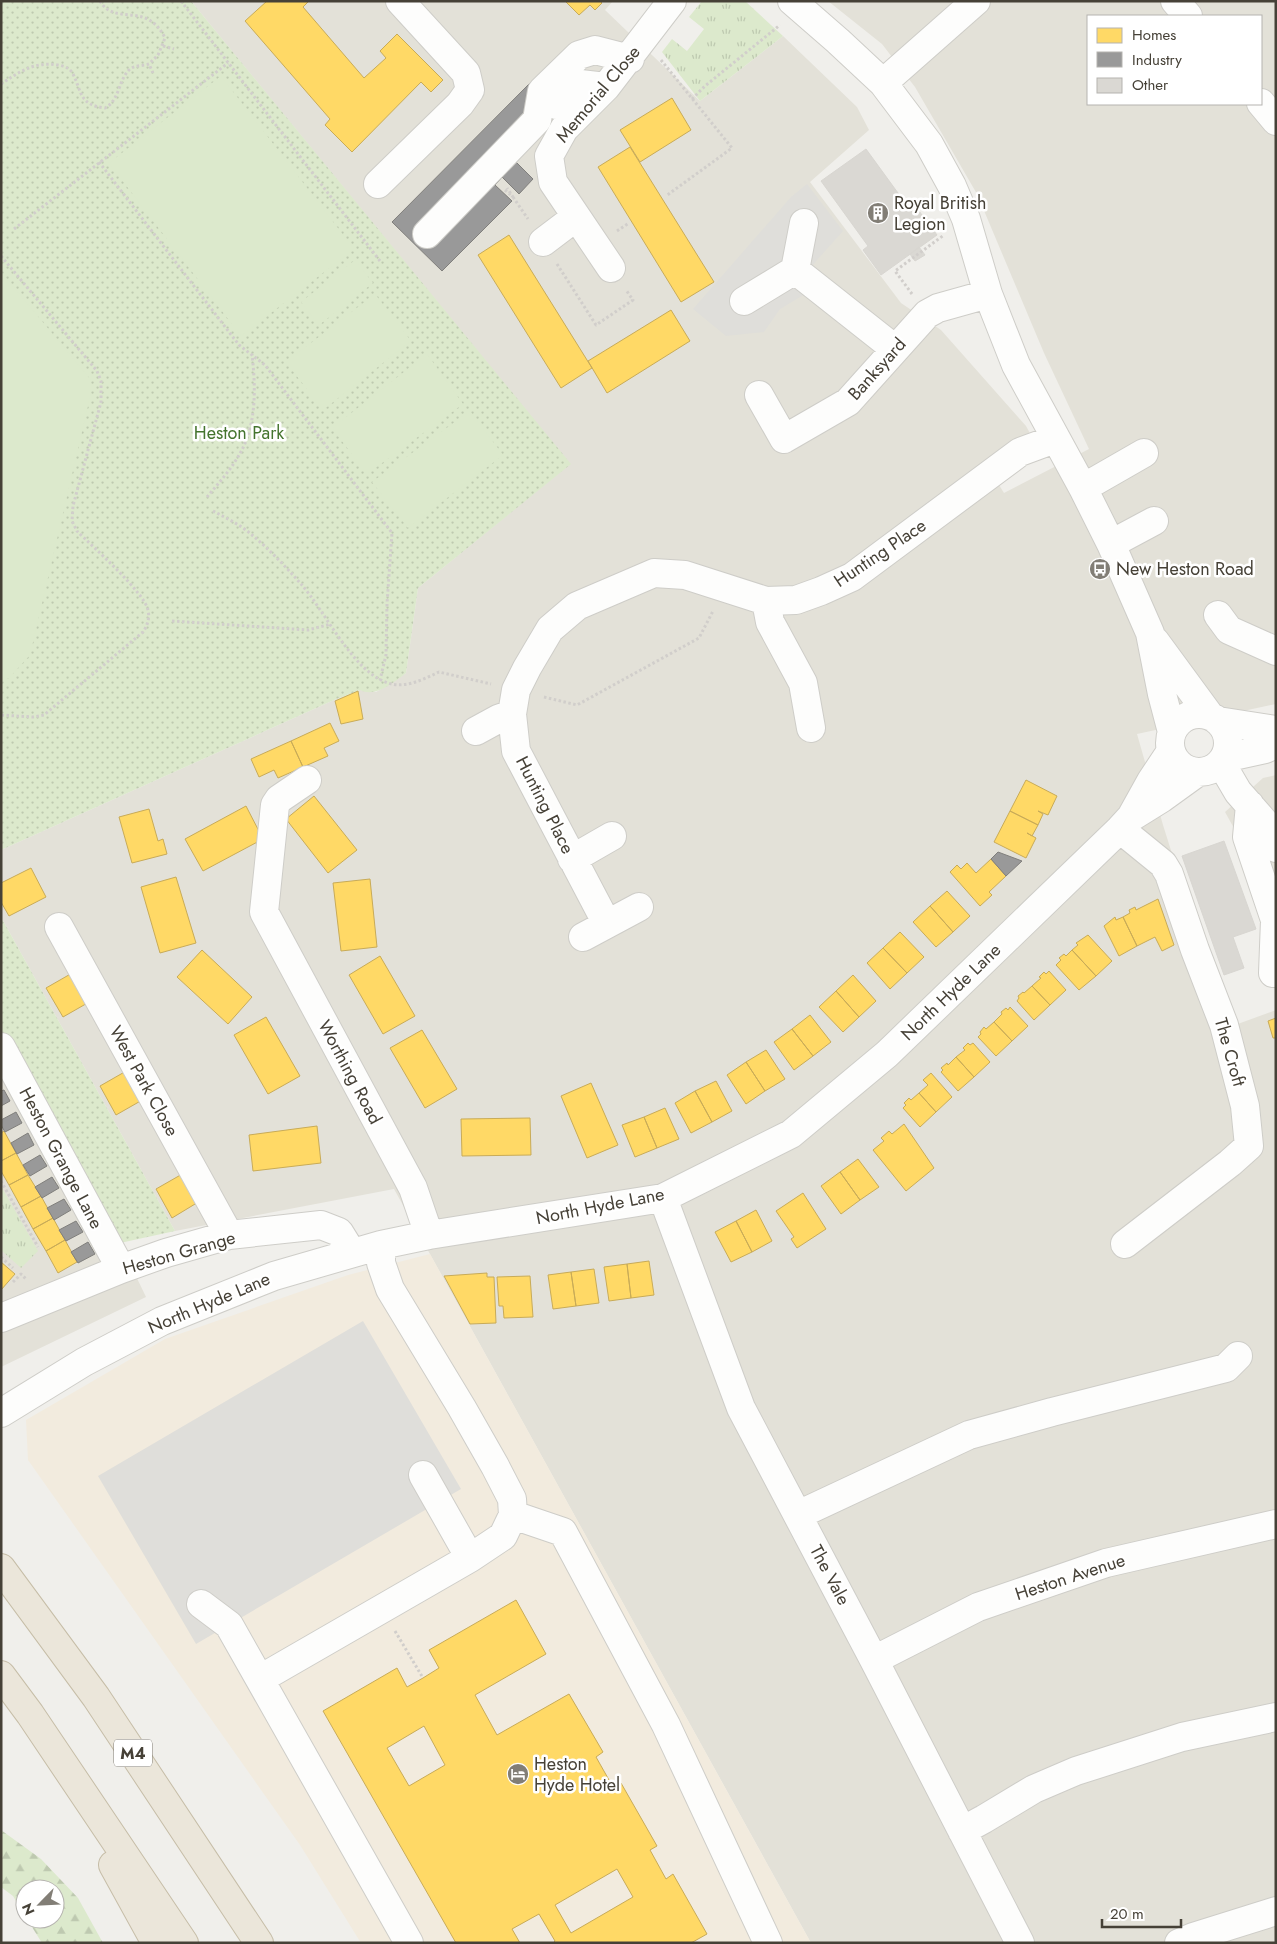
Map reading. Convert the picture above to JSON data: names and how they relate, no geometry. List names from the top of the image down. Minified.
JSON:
{"streets":{"highway":["M4"],"street":["Memorial Close","Banksyard","Hunting Place","North Hyde Lane","The Croft","Worthing Road","West Park Close","Heston Grange Lane","Heston Grange","The Vale","Heston Avenue"]},"crossings":[["North Hyde Lane","The Croft"],["North Hyde Lane","Worthing Road"],["North Hyde Lane","Heston Grange"],["North Hyde Lane","The Vale"],["West Park Close","Heston Grange"],["Heston Grange Lane","Heston Grange"],["The Vale","Heston Avenue"]],"parks":["Heston Park"],"places":{"building":["Royal British Legion"],"bus stop":["New Heston Road"],"hotel":["Heston Hyde Hotel"]},"legend":["Homes","Industry","Other"],"scale_bar":"20 m","north":"bottom left"}
